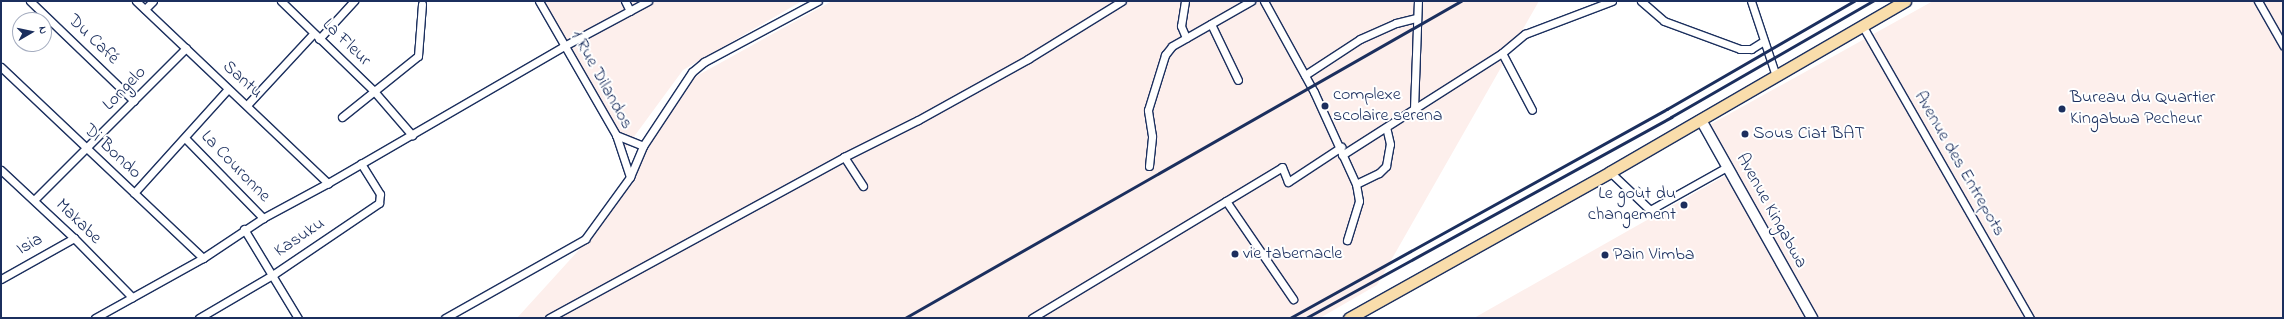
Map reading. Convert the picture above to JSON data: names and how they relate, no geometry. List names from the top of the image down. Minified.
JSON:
{"streets":{"street":["Du Café","La Fleur","Santu","1 Rue Dilandos","Longelo","Di Bondo","Avenue des Entrepots","La Couronne","Avenue Kingabwa","Makabe","Kasuku","Isia"]},"crossings":[["Du Café","Longelo"],["Santu","Longelo"],["Longelo","Di Bondo"],["Longelo","Makabe"],["Makabe","Isia"]],"places":["complexe scolaire serena","Bureau du Quartier Kingabwa Pecheur","Sous Ciat BAT","Le goùt du changement","vie tabernacle","Pain Vimba"],"north":"right"}
